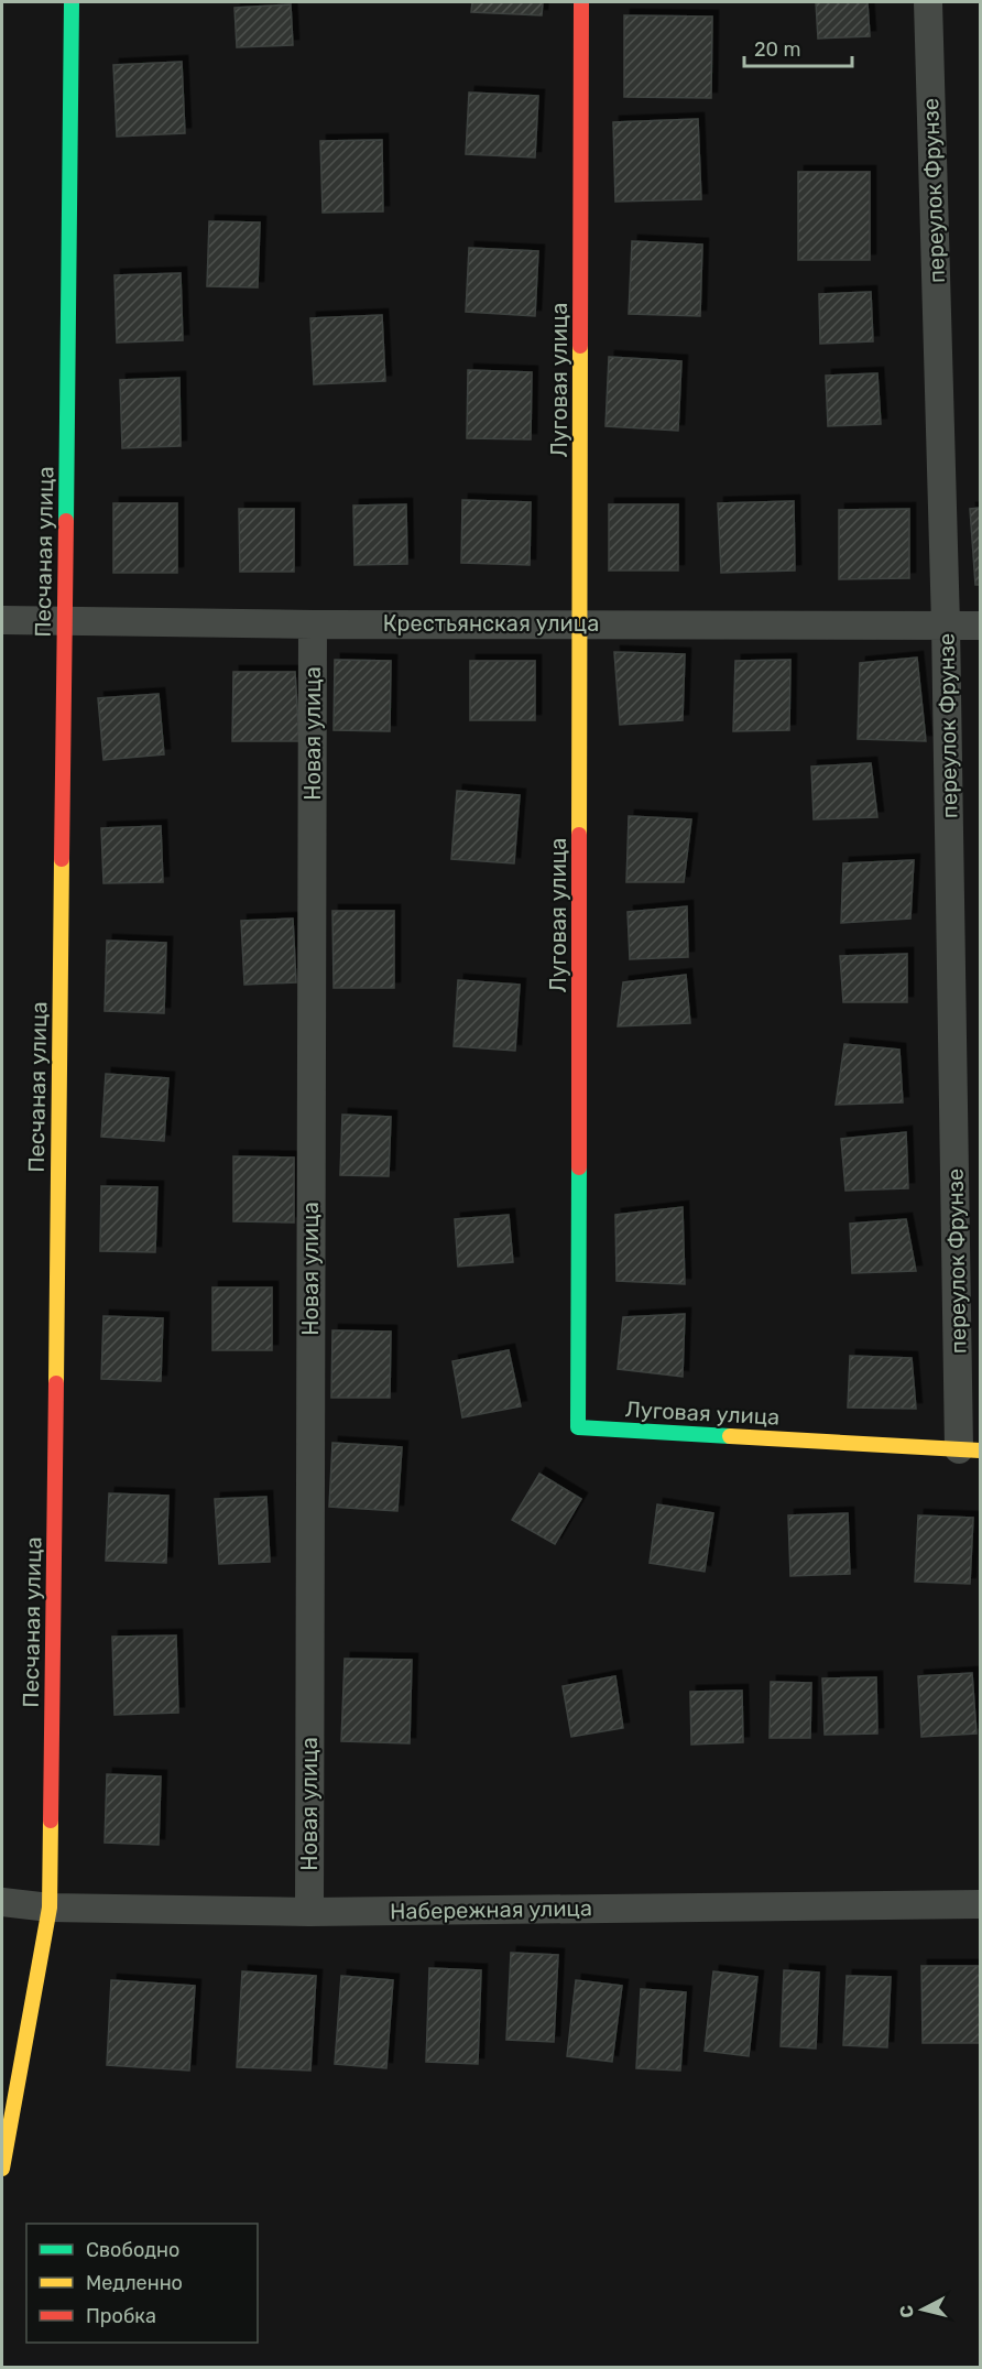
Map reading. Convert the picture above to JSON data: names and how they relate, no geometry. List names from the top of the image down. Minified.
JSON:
{"streets":{"street":["переулок Фрунзе","Луговая улица","Песчаная улица","Крестьянская улица","Новая улица","Набережная улица"]},"crossings":[["переулок Фрунзе","Луговая улица"],["переулок Фрунзе","Крестьянская улица"],["Луговая улица","Крестьянская улица"],["Песчаная улица","Крестьянская улица"],["Песчаная улица","Набережная улица"],["Крестьянская улица","Новая улица"],["Новая улица","Набережная улица"]],"legend":["Свободно","Медленно","Пробка"],"scale_bar":"20 m","north":"left"}
